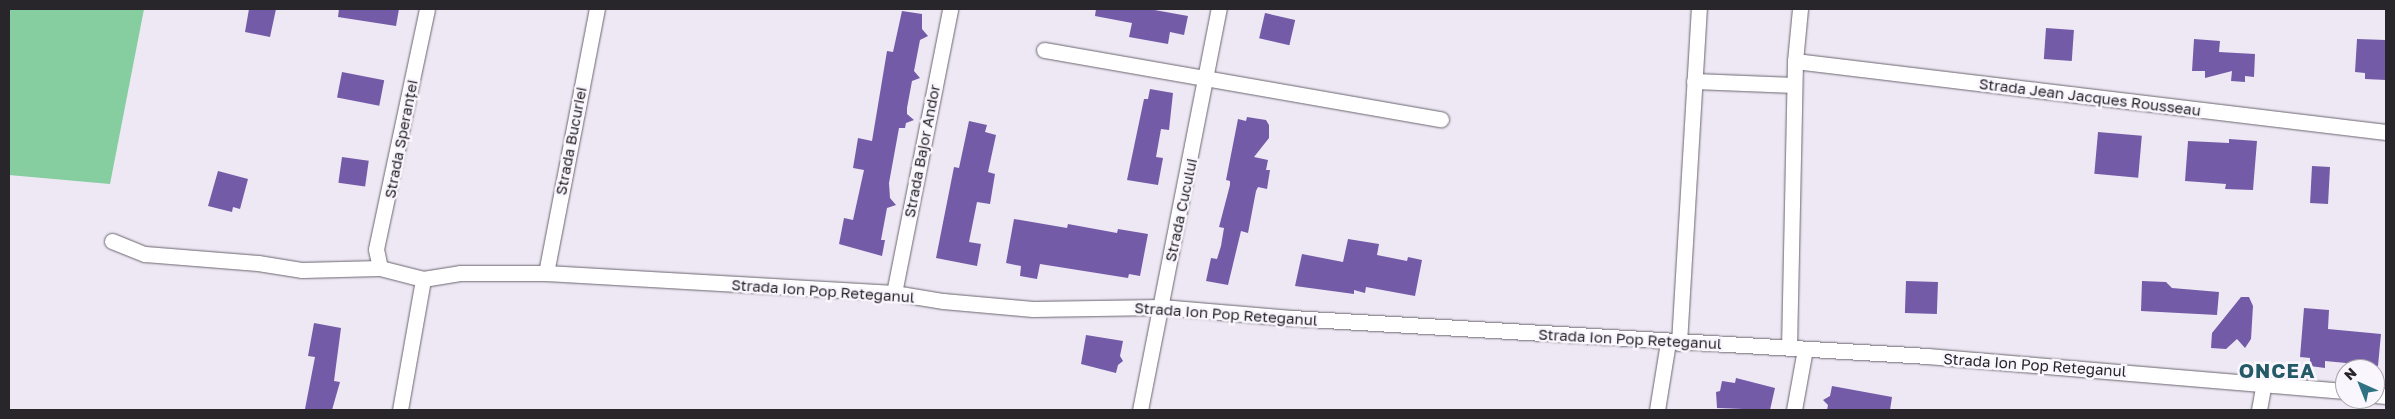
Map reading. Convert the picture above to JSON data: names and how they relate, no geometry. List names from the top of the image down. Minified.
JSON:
{"streets":{"street":["Strada Jean Jacques Rousseau","Strada Speranței","Strada Bucuriei","Strada Bajor Andor","Strada Cucului","Strada Ion Pop Reteganul"]},"crossings":[["Strada Speranței","Strada Ion Pop Reteganul"],["Strada Bucuriei","Strada Ion Pop Reteganul"],["Strada Bajor Andor","Strada Ion Pop Reteganul"],["Strada Cucului","Strada Ion Pop Reteganul"]],"districts":["ONCEA"],"north":"top left"}
